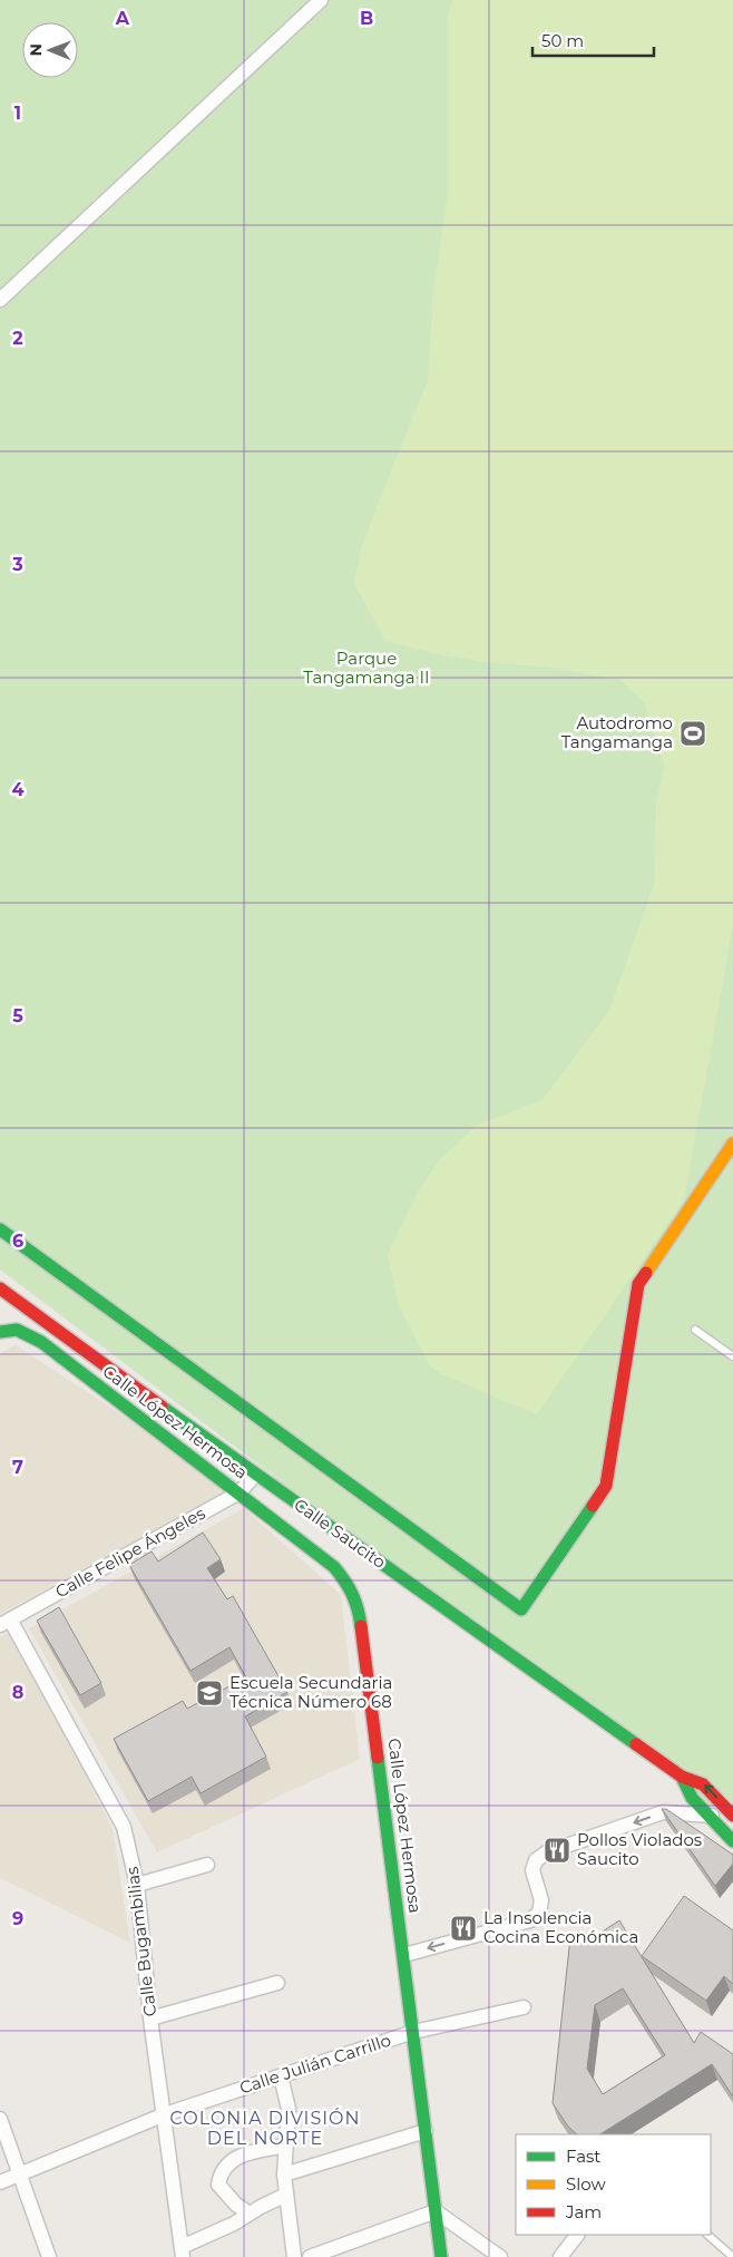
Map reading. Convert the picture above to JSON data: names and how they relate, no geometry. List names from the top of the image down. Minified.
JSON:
{"streets":{"street":["Calle López Hermosa","Calle Saucito","Calle Felipe Ángeles","Calle Bugambilias","Calle Julián Carrillo"]},"crossings":[["Calle López Hermosa","Calle Felipe Ángeles"],["Calle López Hermosa","Calle Julián Carrillo"],["Calle Saucito","Calle Felipe Ángeles"],["Calle Felipe Ángeles","Calle Bugambilias"],["Calle Bugambilias","Calle Julián Carrillo"]],"districts":["COLONIA DIVISIÓN DEL NORTE"],"parks":["Parque Tangamanga II"],"places":{"sports":["Autodromo Tangamanga"],"school or university":["Escuela Secundaria Técnica Número 68"],"restaurant":["Pollos Violados Saucito","La Insolencia Cocina Económica"]},"legend":["Fast","Slow","Jam"],"scale_bar":"50 m","north":"left","grid":{"columns":["A","B"],"rows":["1","2","3","4","5","6","7","8","9"]}}
